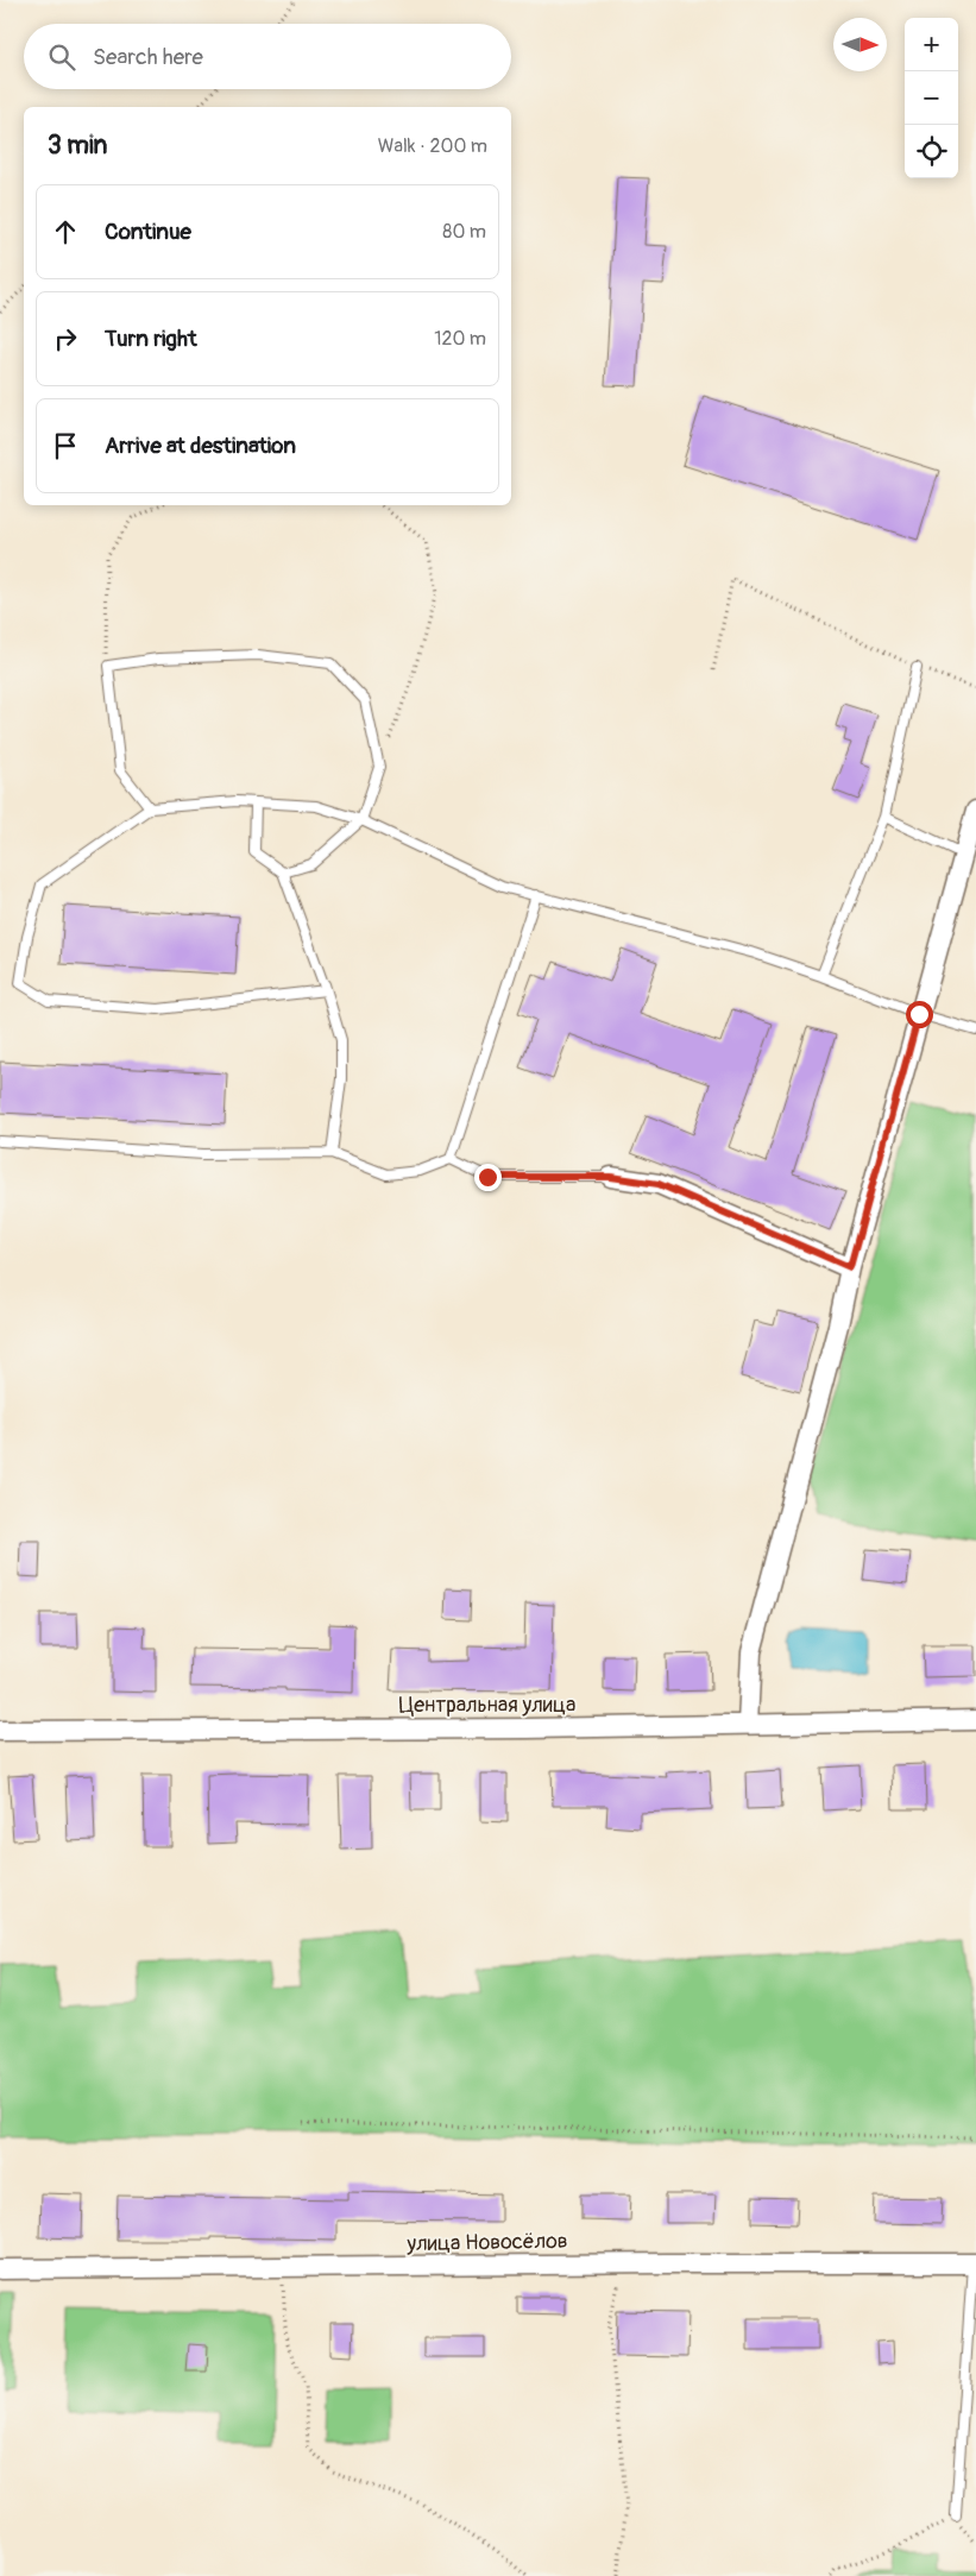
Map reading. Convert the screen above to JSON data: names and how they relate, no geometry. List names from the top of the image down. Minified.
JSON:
{"streets":{"street":["Центральная улица","улица Новосёлов"]},"north":"right","page":{"map_buttons":["+","−"],"search":"Search here","heading":["3 min","Walk · 200 m"],"list":[["Continue","80 m"],["Turn right","120 m"],"Arrive at destination"]}}
